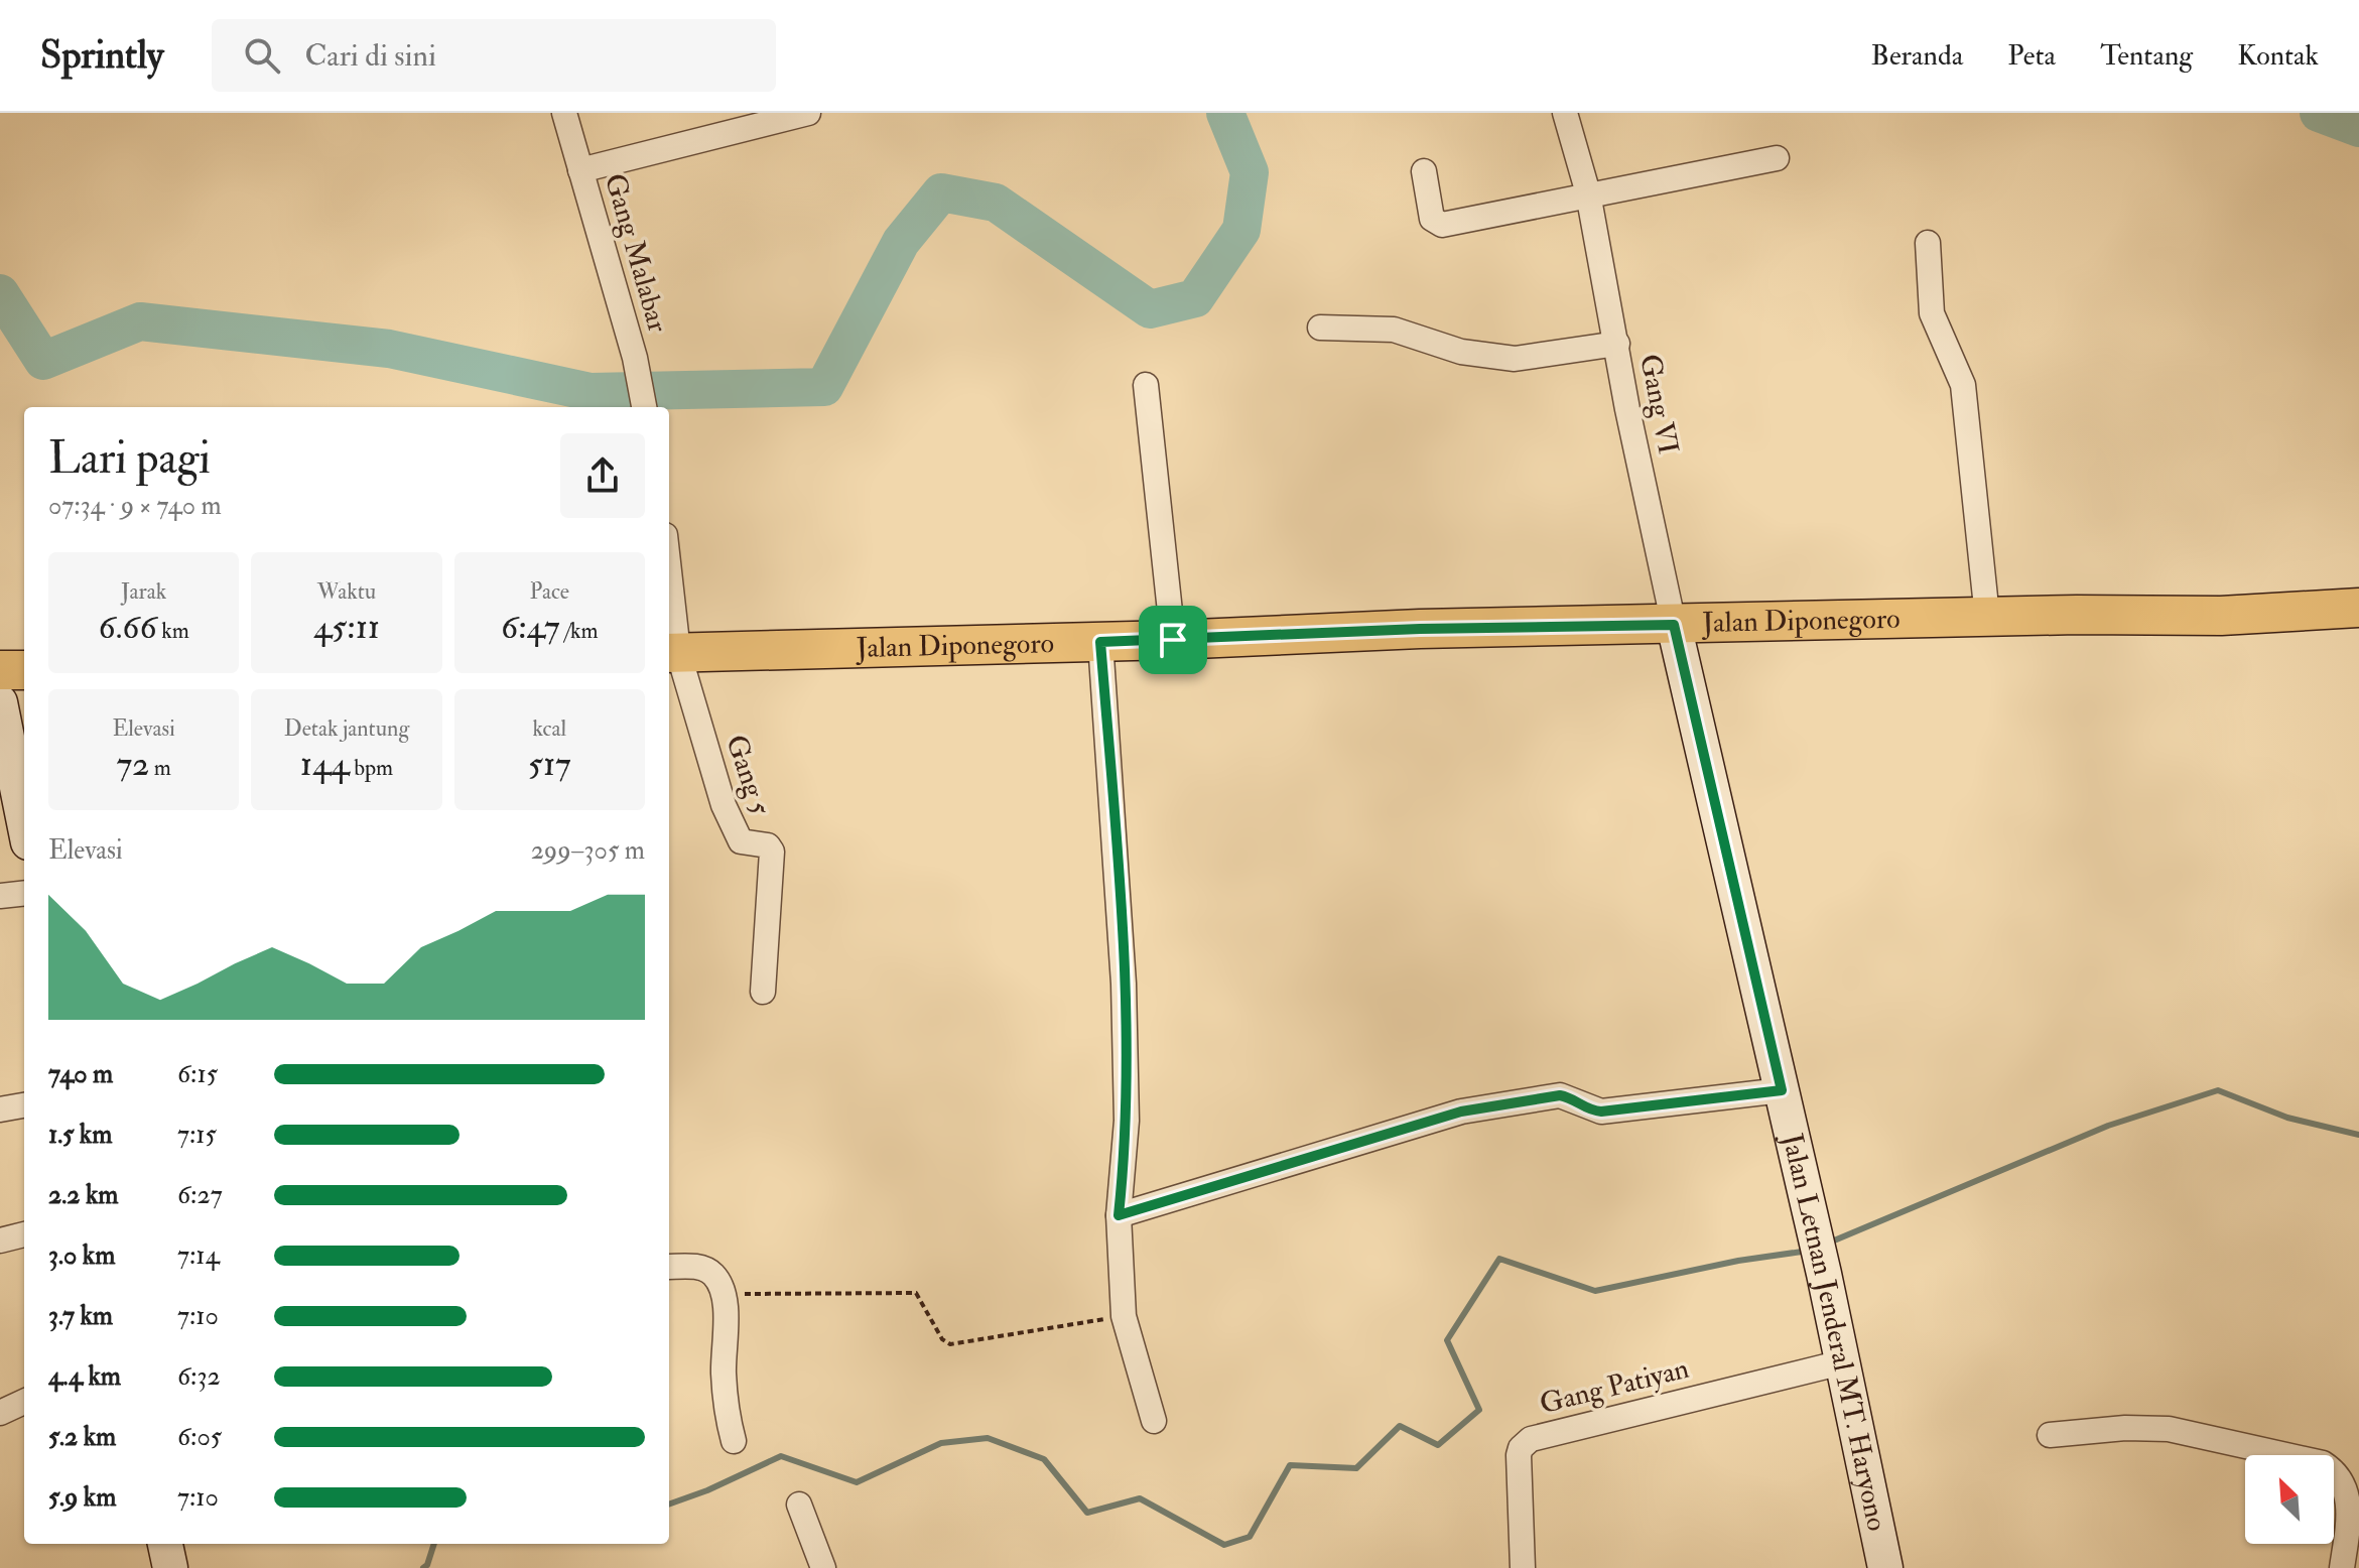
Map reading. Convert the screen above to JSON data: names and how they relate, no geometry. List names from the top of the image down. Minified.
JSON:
{"streets":{"main road":["Jalan Diponegoro","Jalan Letnan Jenderal MT. Haryono"],"street":["Gang Malabar","Gang VI","Gang 5","Gang Patiyan"]},"crossings":[["Gang VI","Jalan Diponegoro"],["Gang VI","Jalan Letnan Jenderal MT. Haryono"],["Jalan Diponegoro","Gang 5"],["Jalan Diponegoro","Jalan Letnan Jenderal MT. Haryono"],["Jalan Letnan Jenderal MT. Haryono","Gang Patiyan"]],"north":"top left","page":{"header":"Sprintly","search":"Cari di sini","nav":["Beranda","Peta","Tentang","Kontak"],"heading":["Lari pagi","07:34 · 9 × 740 m"],"stats":[["Jarak","6.66 km"],["Waktu","45:11"],["Pace","6:47 /km"],["Elevasi","72 m"],["Detak jantung","144 bpm"],["kcal","517"]],"chart":["Elevasi","299–305 m"],"list":[{"name":"740 m","note":"6:15"},{"name":"1.5 km","note":"7:15"},{"name":"2.2 km","note":"6:27"},{"name":"3.0 km","note":"7:14"},{"name":"3.7 km","note":"7:10"},{"name":"4.4 km","note":"6:32"},{"name":"5.2 km","note":"6:05"},{"name":"5.9 km","note":"7:10"}]}}
